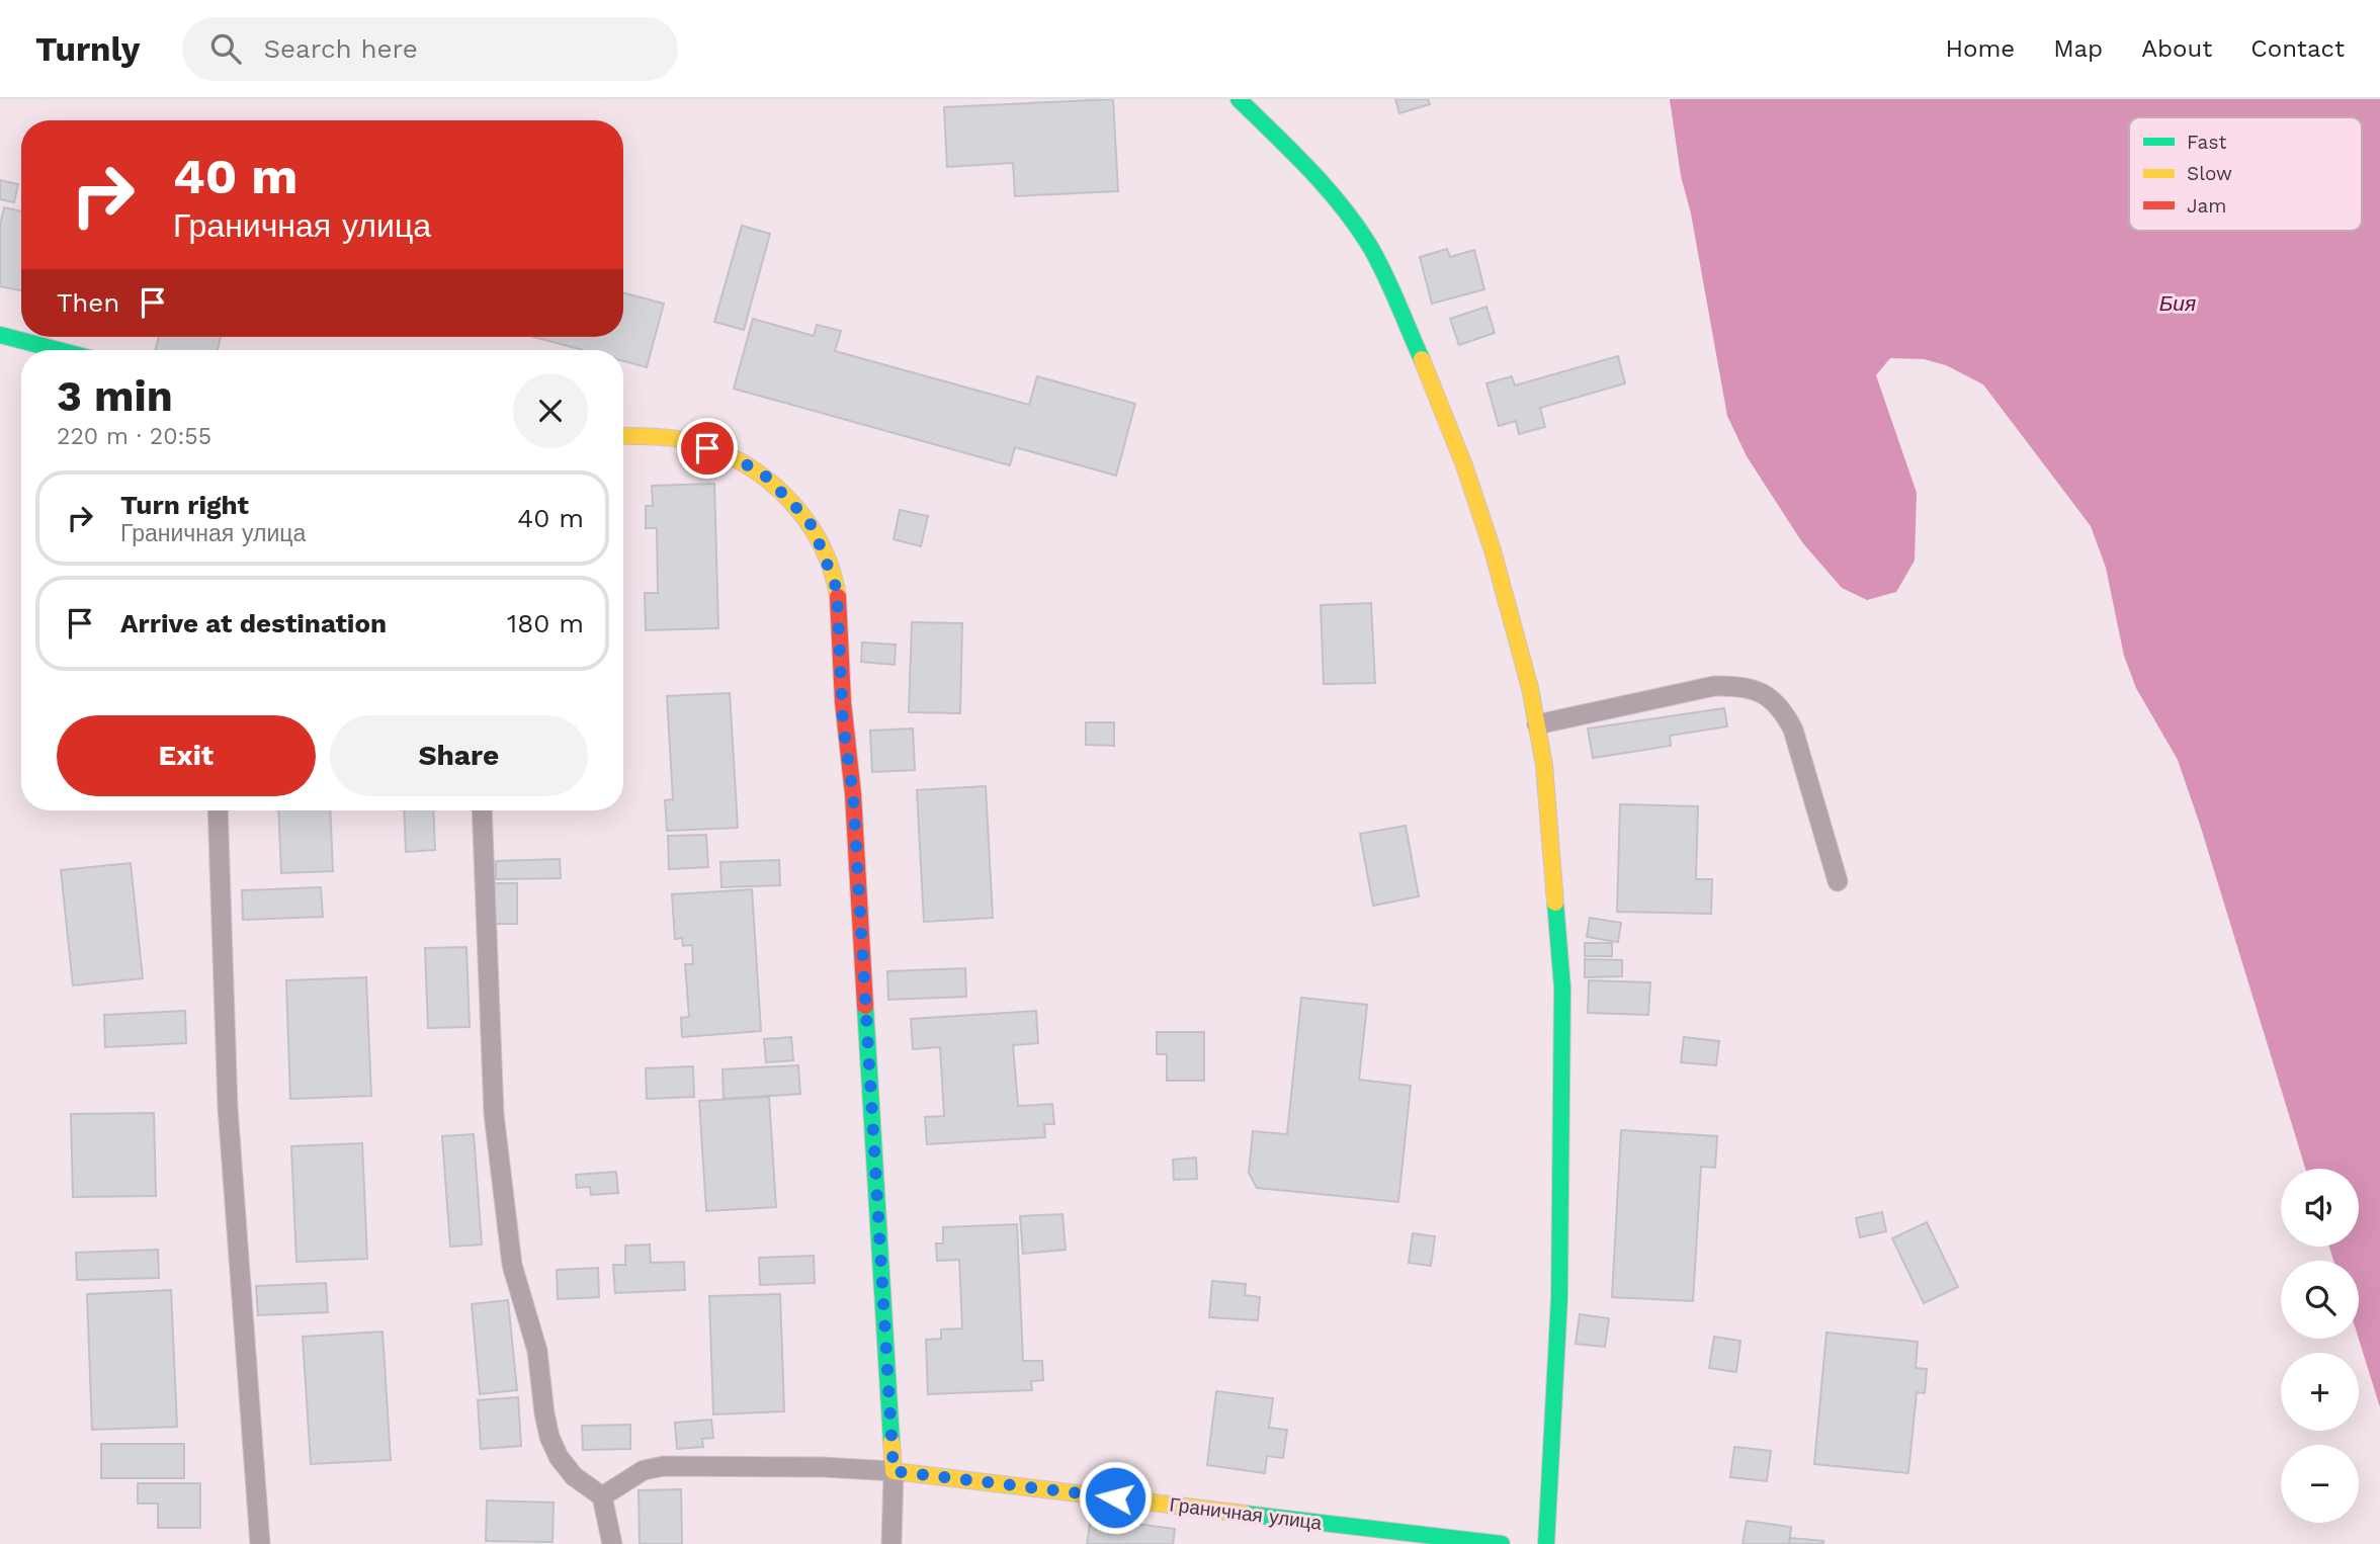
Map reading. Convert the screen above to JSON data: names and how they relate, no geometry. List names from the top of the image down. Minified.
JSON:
{"streets":{"street":["Граничная улица"]},"water":["Бия"],"legend":["Fast","Slow","Jam"],"page":{"header":"Turnly","search":"Search here","nav":["Home","Map","About","Contact"],"turn":["40 m","Граничная улица"],"then":"Then","heading":["3 min","220 m · 20:55"],"list":[{"name":"Turn right","note":"Граничная улица","value":"40 m"},{"name":"Arrive at destination","value":"180 m"}],"buttons":["Exit","Share"],"map_buttons":["+","−"]}}
